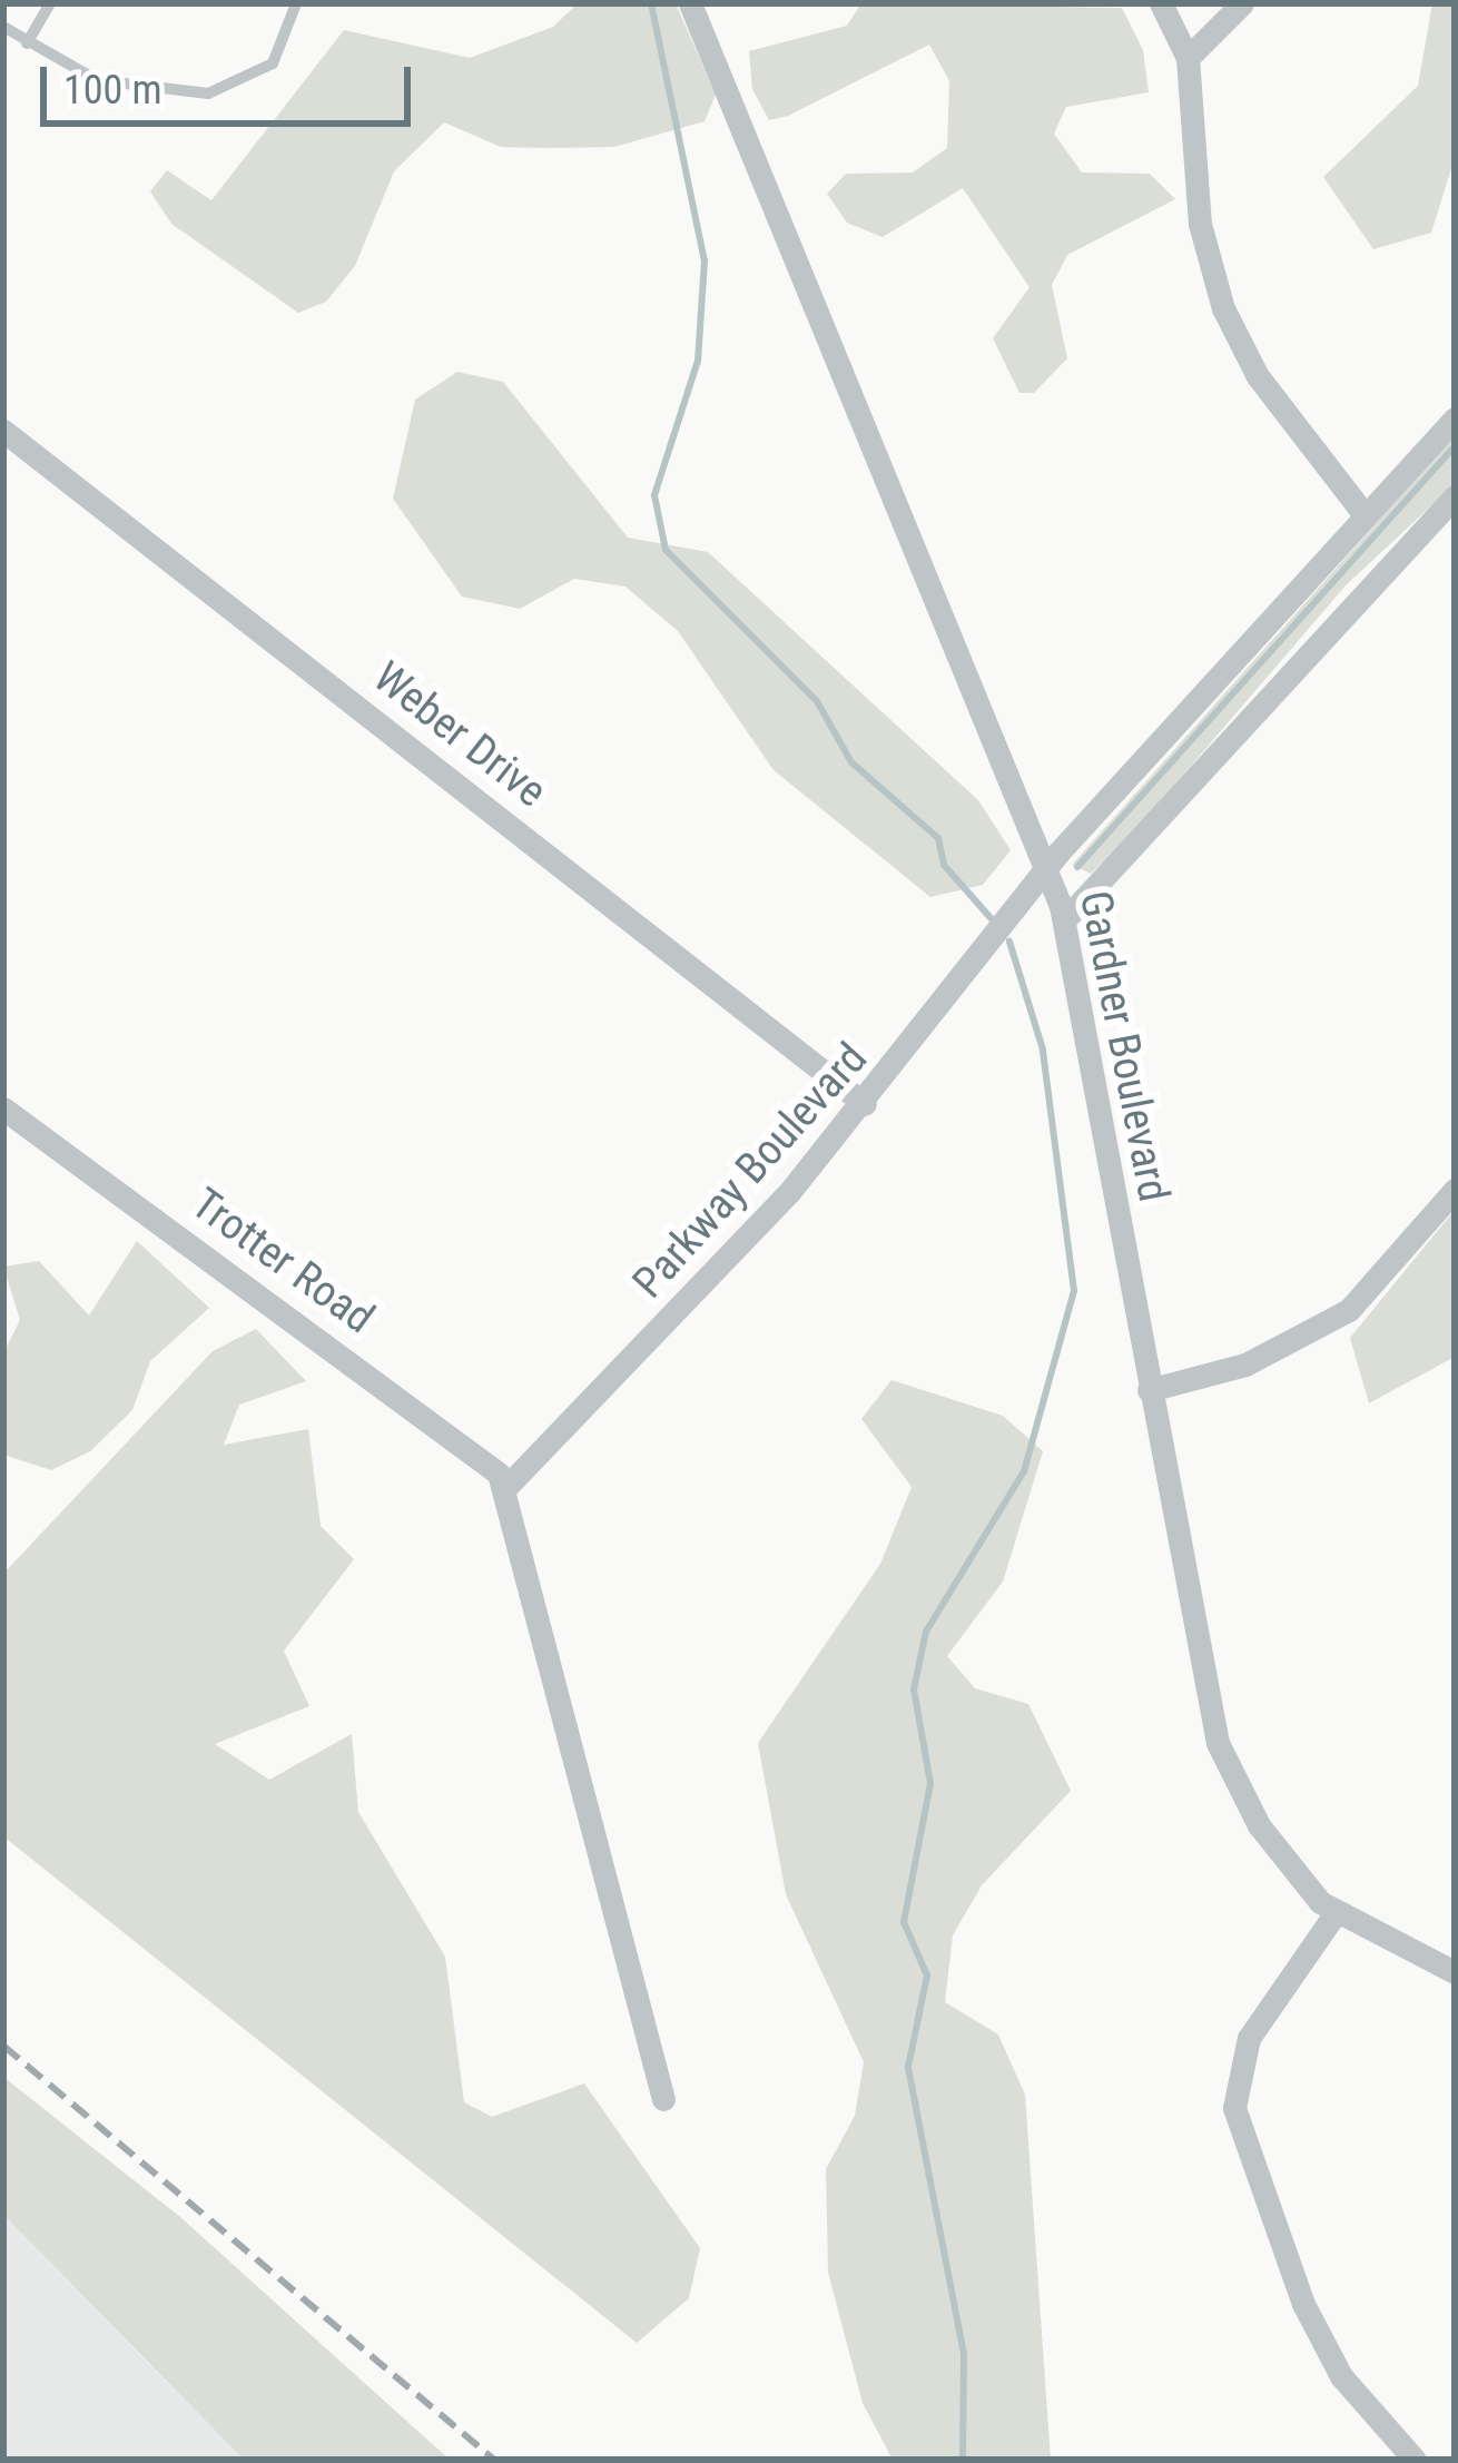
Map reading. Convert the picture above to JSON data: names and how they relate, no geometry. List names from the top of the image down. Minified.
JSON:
{"streets":{"street":["Weber Drive","Gardner Boulevard","Parkway Boulevard","Trotter Road"]},"crossings":[["Weber Drive","Parkway Boulevard"],["Gardner Boulevard","Parkway Boulevard"],["Parkway Boulevard","Trotter Road"]],"scale_bar":"100 m"}
